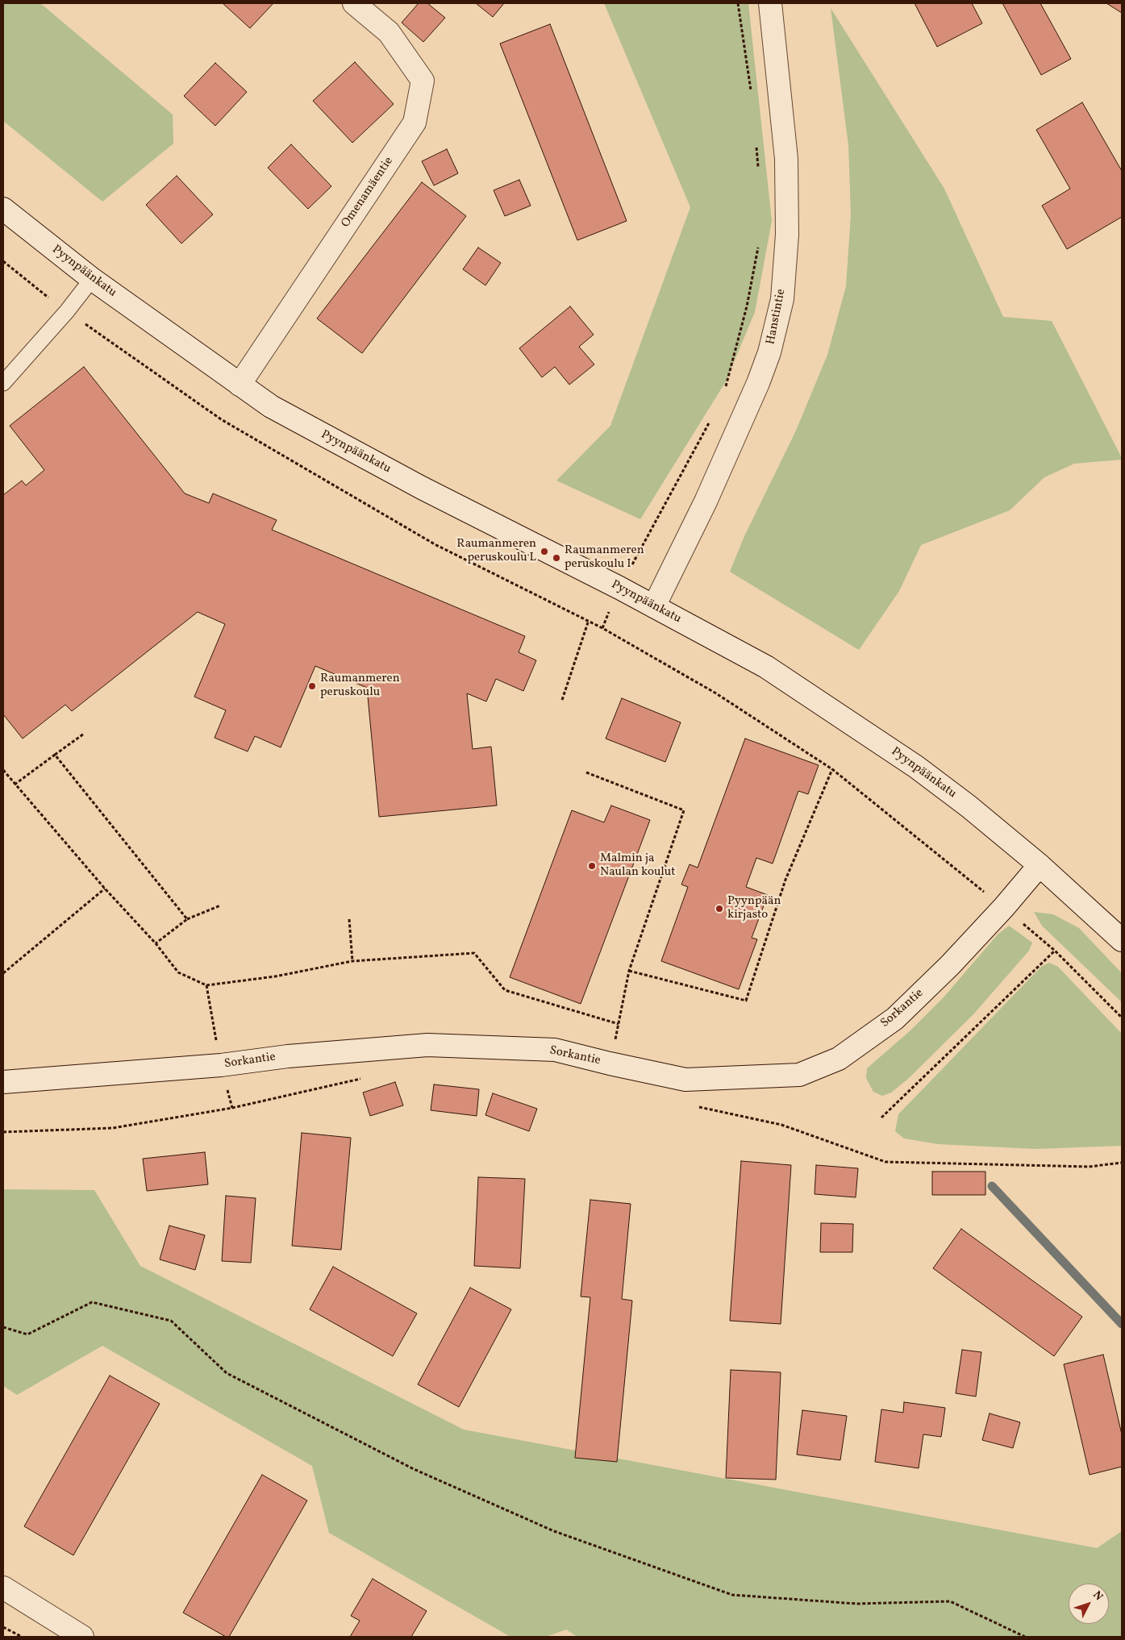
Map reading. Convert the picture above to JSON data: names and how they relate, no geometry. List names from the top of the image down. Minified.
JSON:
{"streets":{"street":["Omenamäentie","Pyynpäänkatu","Hanstintie","Sorkantie"]},"crossings":[["Omenamäentie","Pyynpäänkatu"],["Pyynpäänkatu","Hanstintie"],["Pyynpäänkatu","Sorkantie"]],"places":["Raumanmeren peruskoulu L","Raumanmeren peruskoulu I","Raumanmeren peruskoulu","Malmin ja Naulan koulut","Pyynpään kirjasto"],"north":"top right"}
